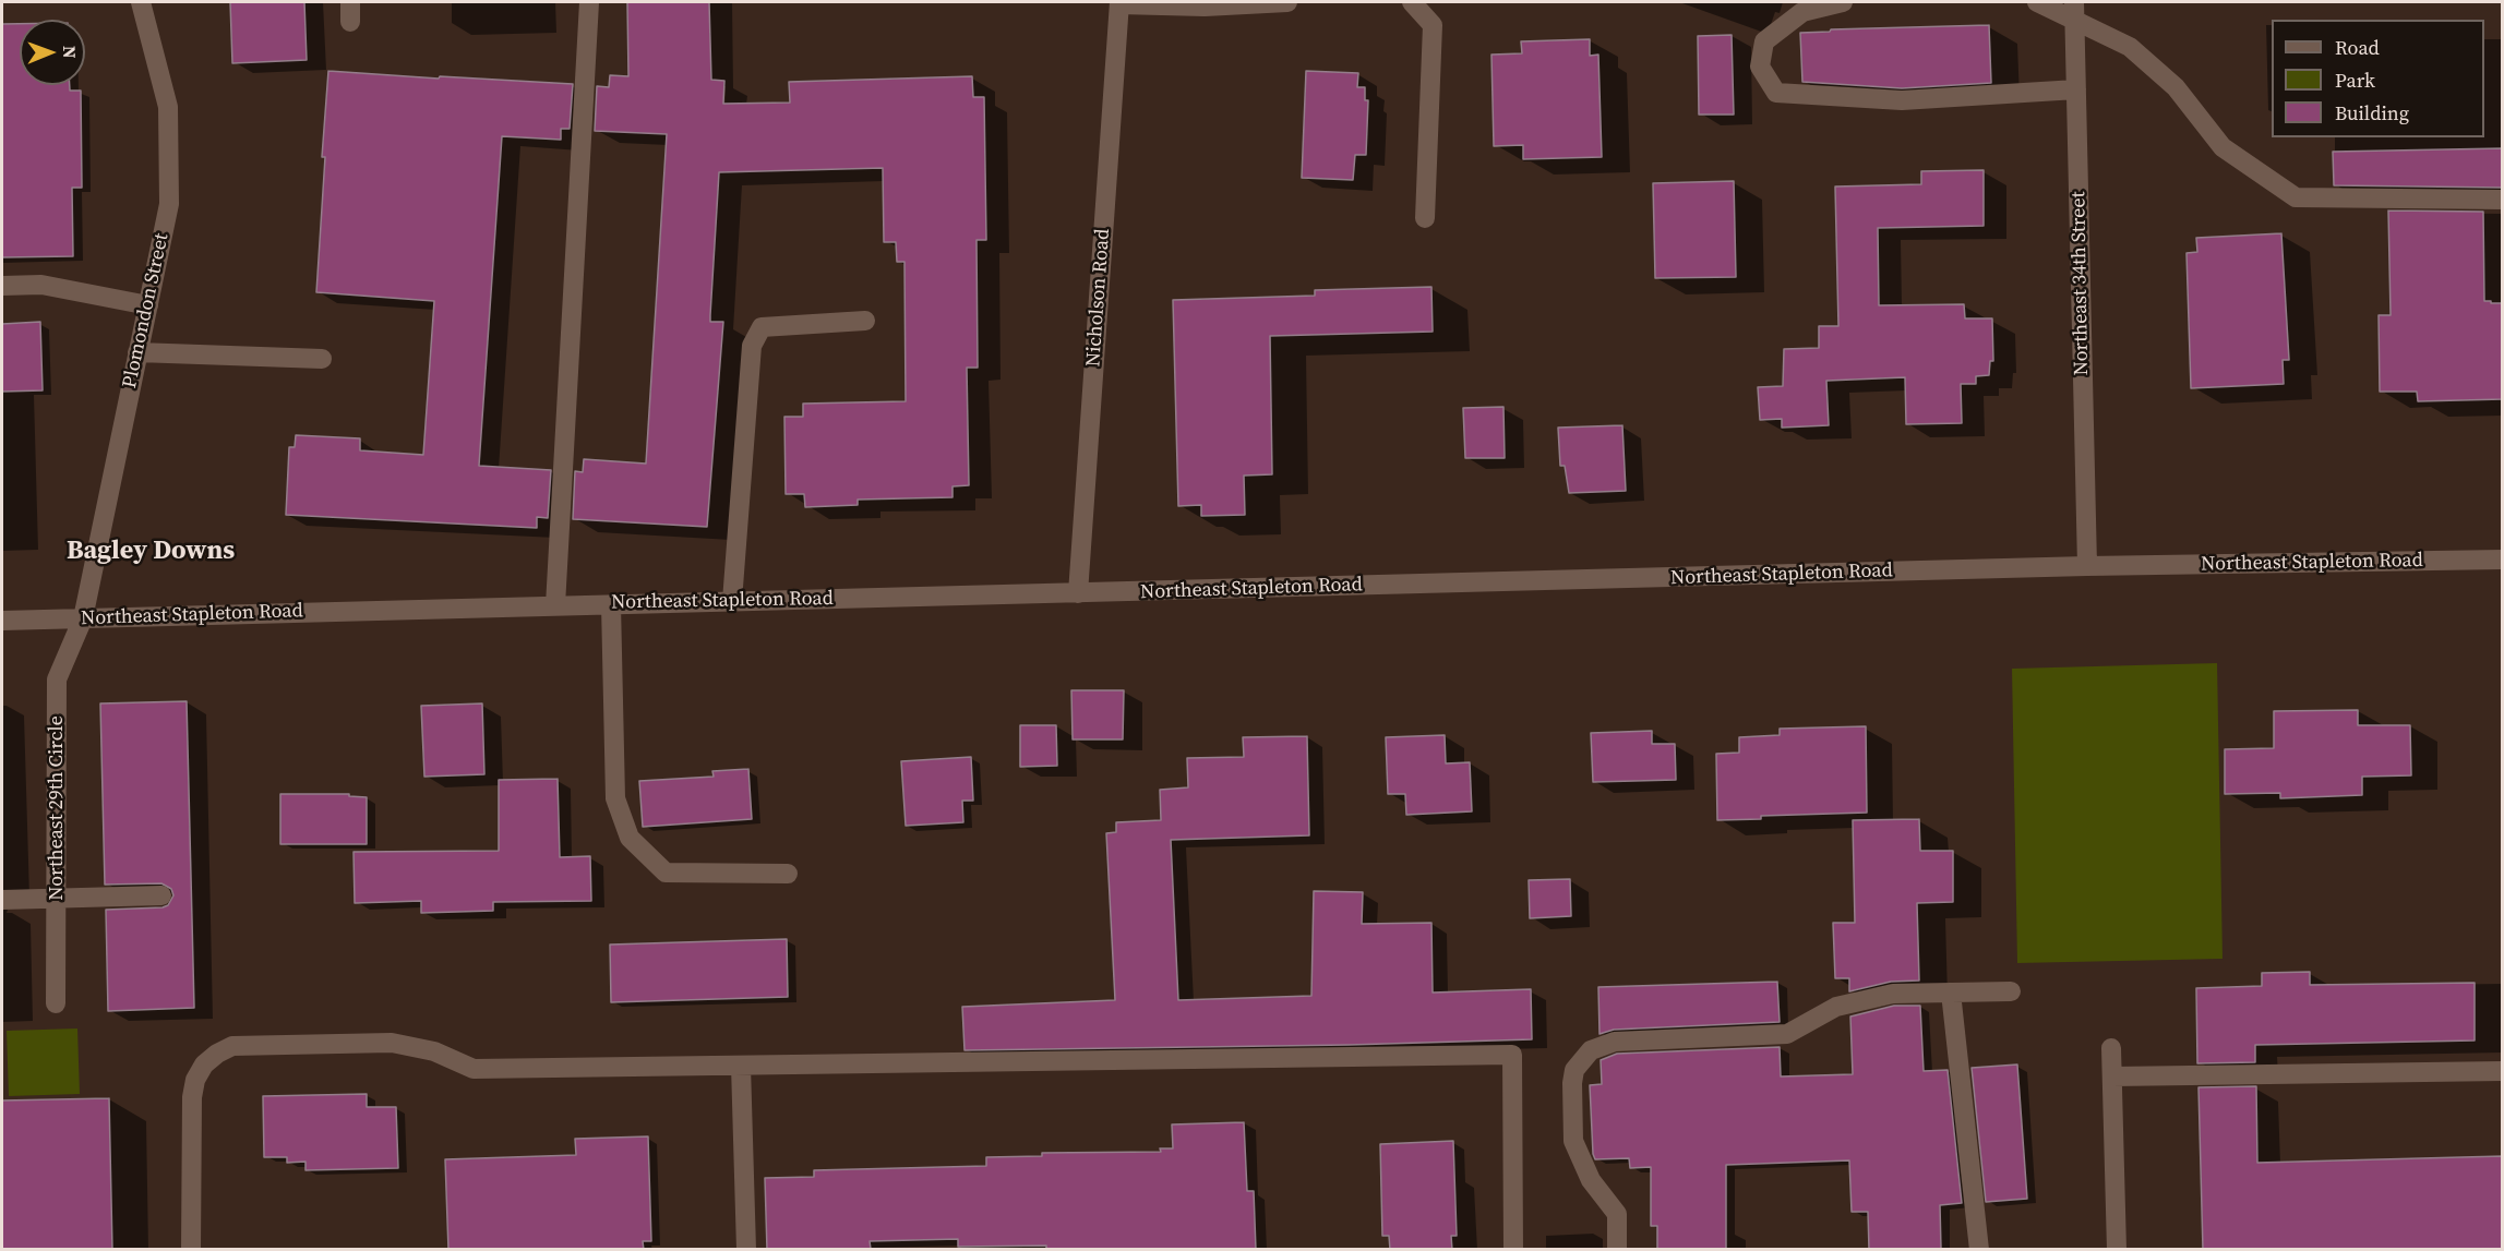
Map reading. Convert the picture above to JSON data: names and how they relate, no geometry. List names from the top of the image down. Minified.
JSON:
{"streets":{"street":["Northeast 34th Street","Nicholson Road","Plomondon Street","Northeast Stapleton Road","Northeast 29th Circle"]},"crossings":[["Northeast 34th Street","Northeast Stapleton Road"],["Nicholson Road","Northeast Stapleton Road"],["Plomondon Street","Northeast Stapleton Road"],["Plomondon Street","Northeast 29th Circle"],["Northeast Stapleton Road","Northeast 29th Circle"]],"districts":["Bagley Downs"],"legend":["Road","Park","Building"],"north":"right"}
